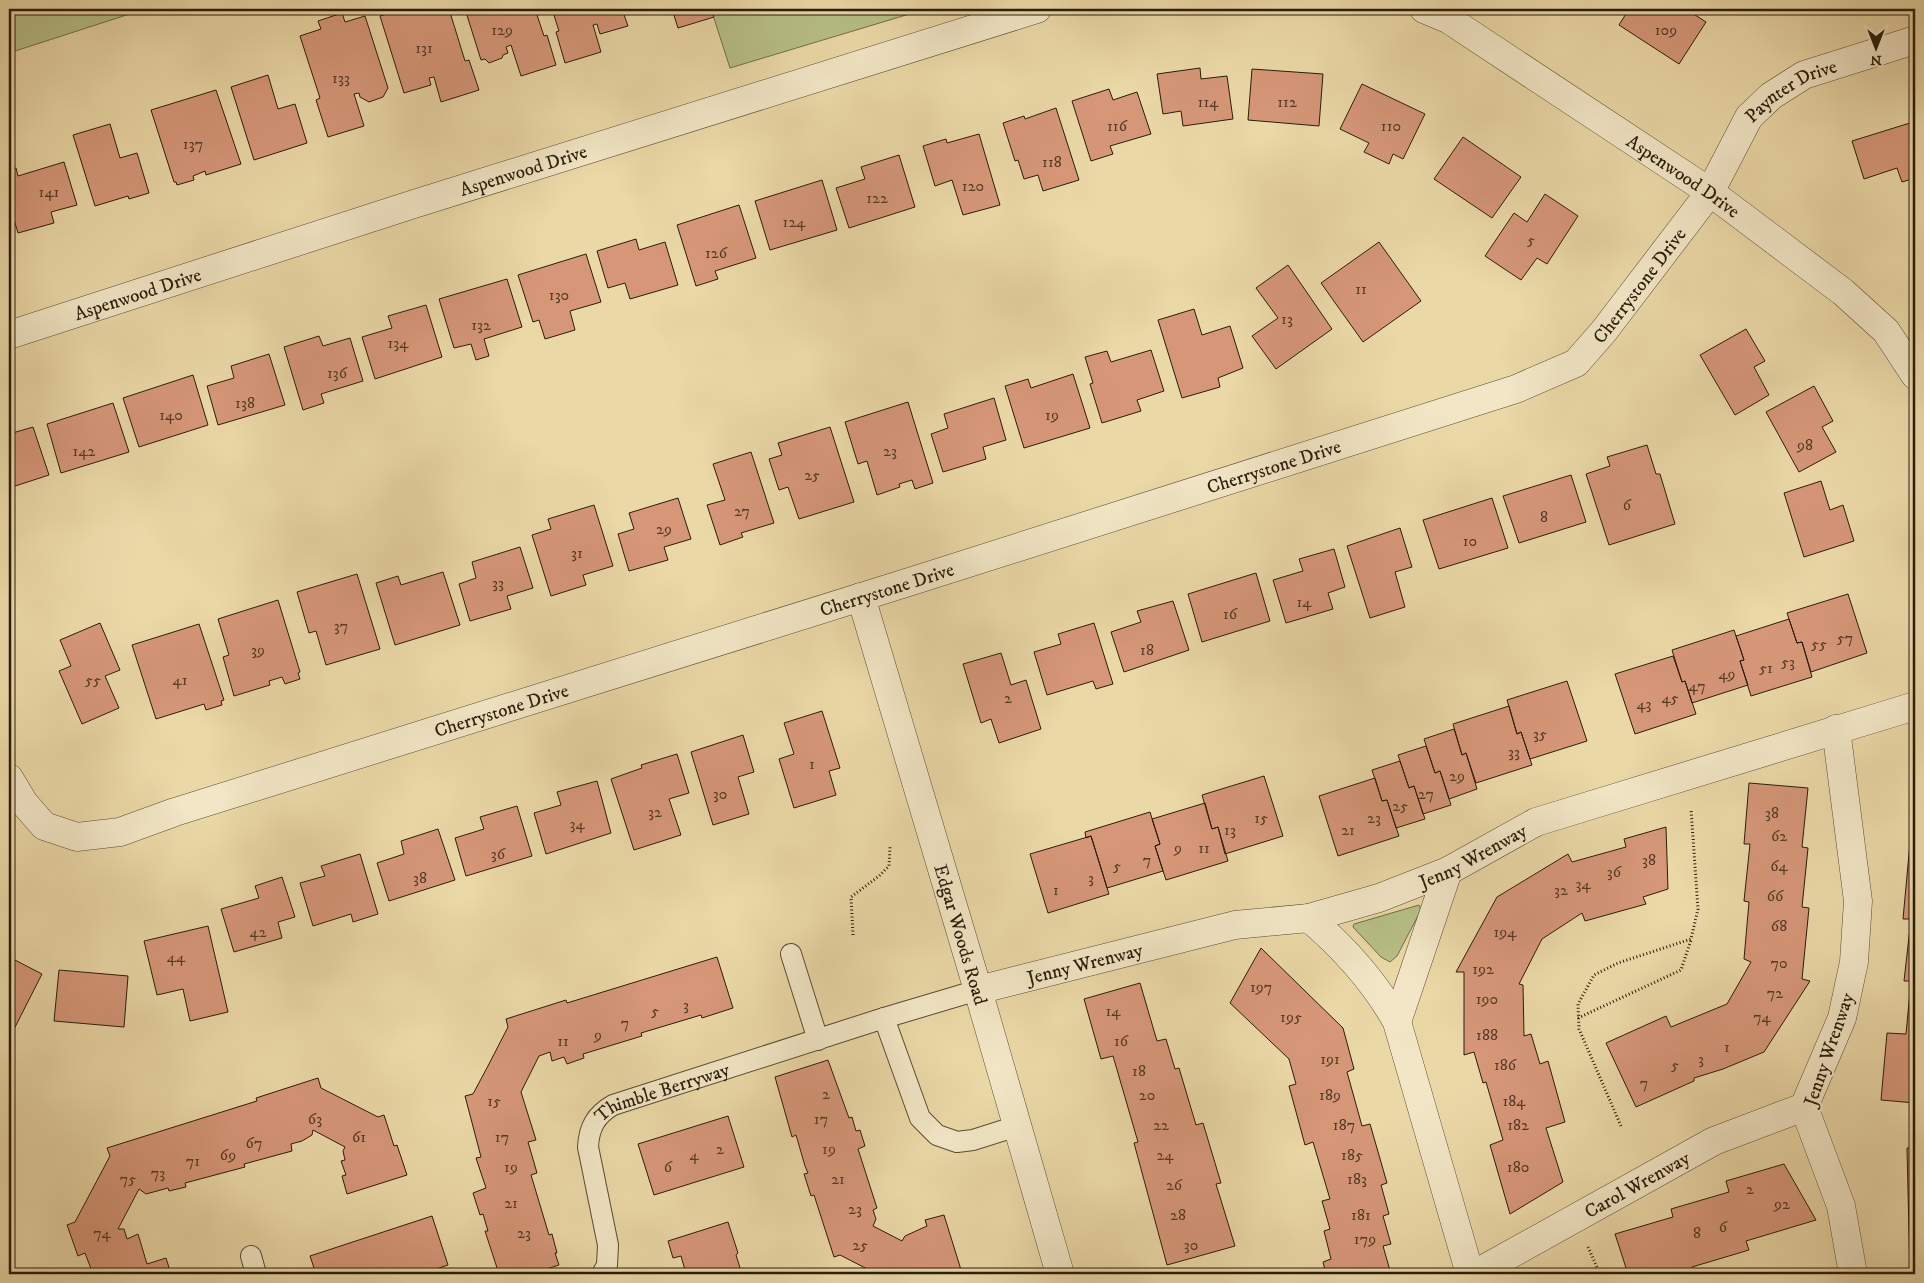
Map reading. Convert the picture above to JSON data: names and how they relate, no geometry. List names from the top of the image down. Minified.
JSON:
{"streets":{"street":["Paynter Drive","Aspenwood Drive","Cherrystone Drive","Jenny Wrenway","Edgar Woods Road","Carol Wrenway"],"lane":["Thimble Berryway"]},"crossings":[["Paynter Drive","Aspenwood Drive"],["Paynter Drive","Cherrystone Drive"],["Aspenwood Drive","Cherrystone Drive"],["Cherrystone Drive","Edgar Woods Road"],["Jenny Wrenway","Edgar Woods Road"],["Jenny Wrenway","Thimble Berryway"],["Jenny Wrenway","Carol Wrenway"],["Edgar Woods Road","Thimble Berryway"]],"house_numbers":["129","109","131","133","114","112","116","110","137","118","120","141","122","124","5","126","11","130","13","132","134","136","138","140","19","98","142","23","25","6","27","8","29","10","31","33","14","16","37","57","55","39","18","53","51","49","55","41","47","2","45","43","35","33","1","29","30","27","25","32","38","15","23","34","13","21","62","9","11","36","7","38","5","64","36","38","3","34","1","32","66","68","42","194","44","70","192","197","72","190","3","5","14","195","74","7","9","188","11","16","1","191","3","186","5","18","7","2","20","189","15","184","63","17","22","187","182","61","17","67","2","19","69","4","24","185","71","19","6","180","73","75","21","183","26","2","21","92","23","28","181","6","74","23","8","179","25","30"],"north":"bottom"}
